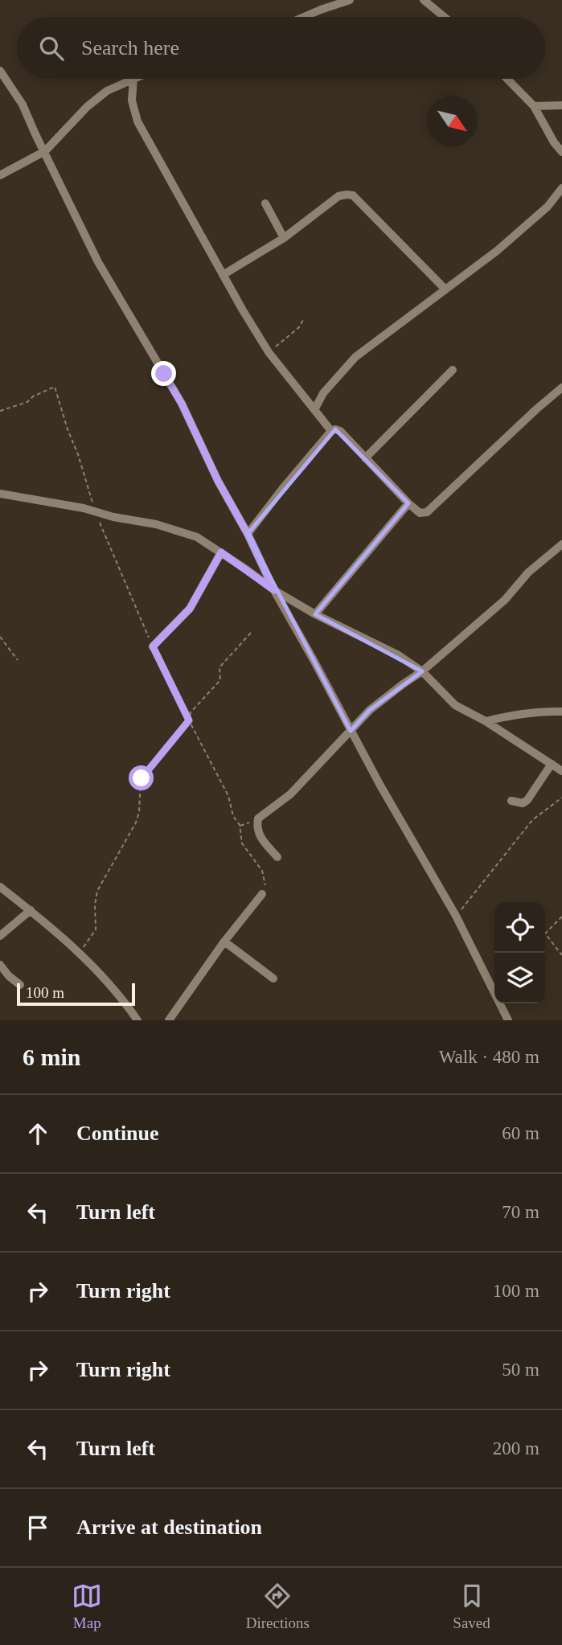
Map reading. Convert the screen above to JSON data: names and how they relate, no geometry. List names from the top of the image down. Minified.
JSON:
{"scale_bar":"100 m","north":"bottom right","page":{"search":"Search here","scale":"100 m","heading":["6 min","Walk · 480 m"],"list":[["Continue","60 m"],["Turn left","70 m"],["Turn right","100 m"],["Turn right","50 m"],["Turn left","200 m"],"Arrive at destination"],"nav":["Map","Directions","Saved"]}}
